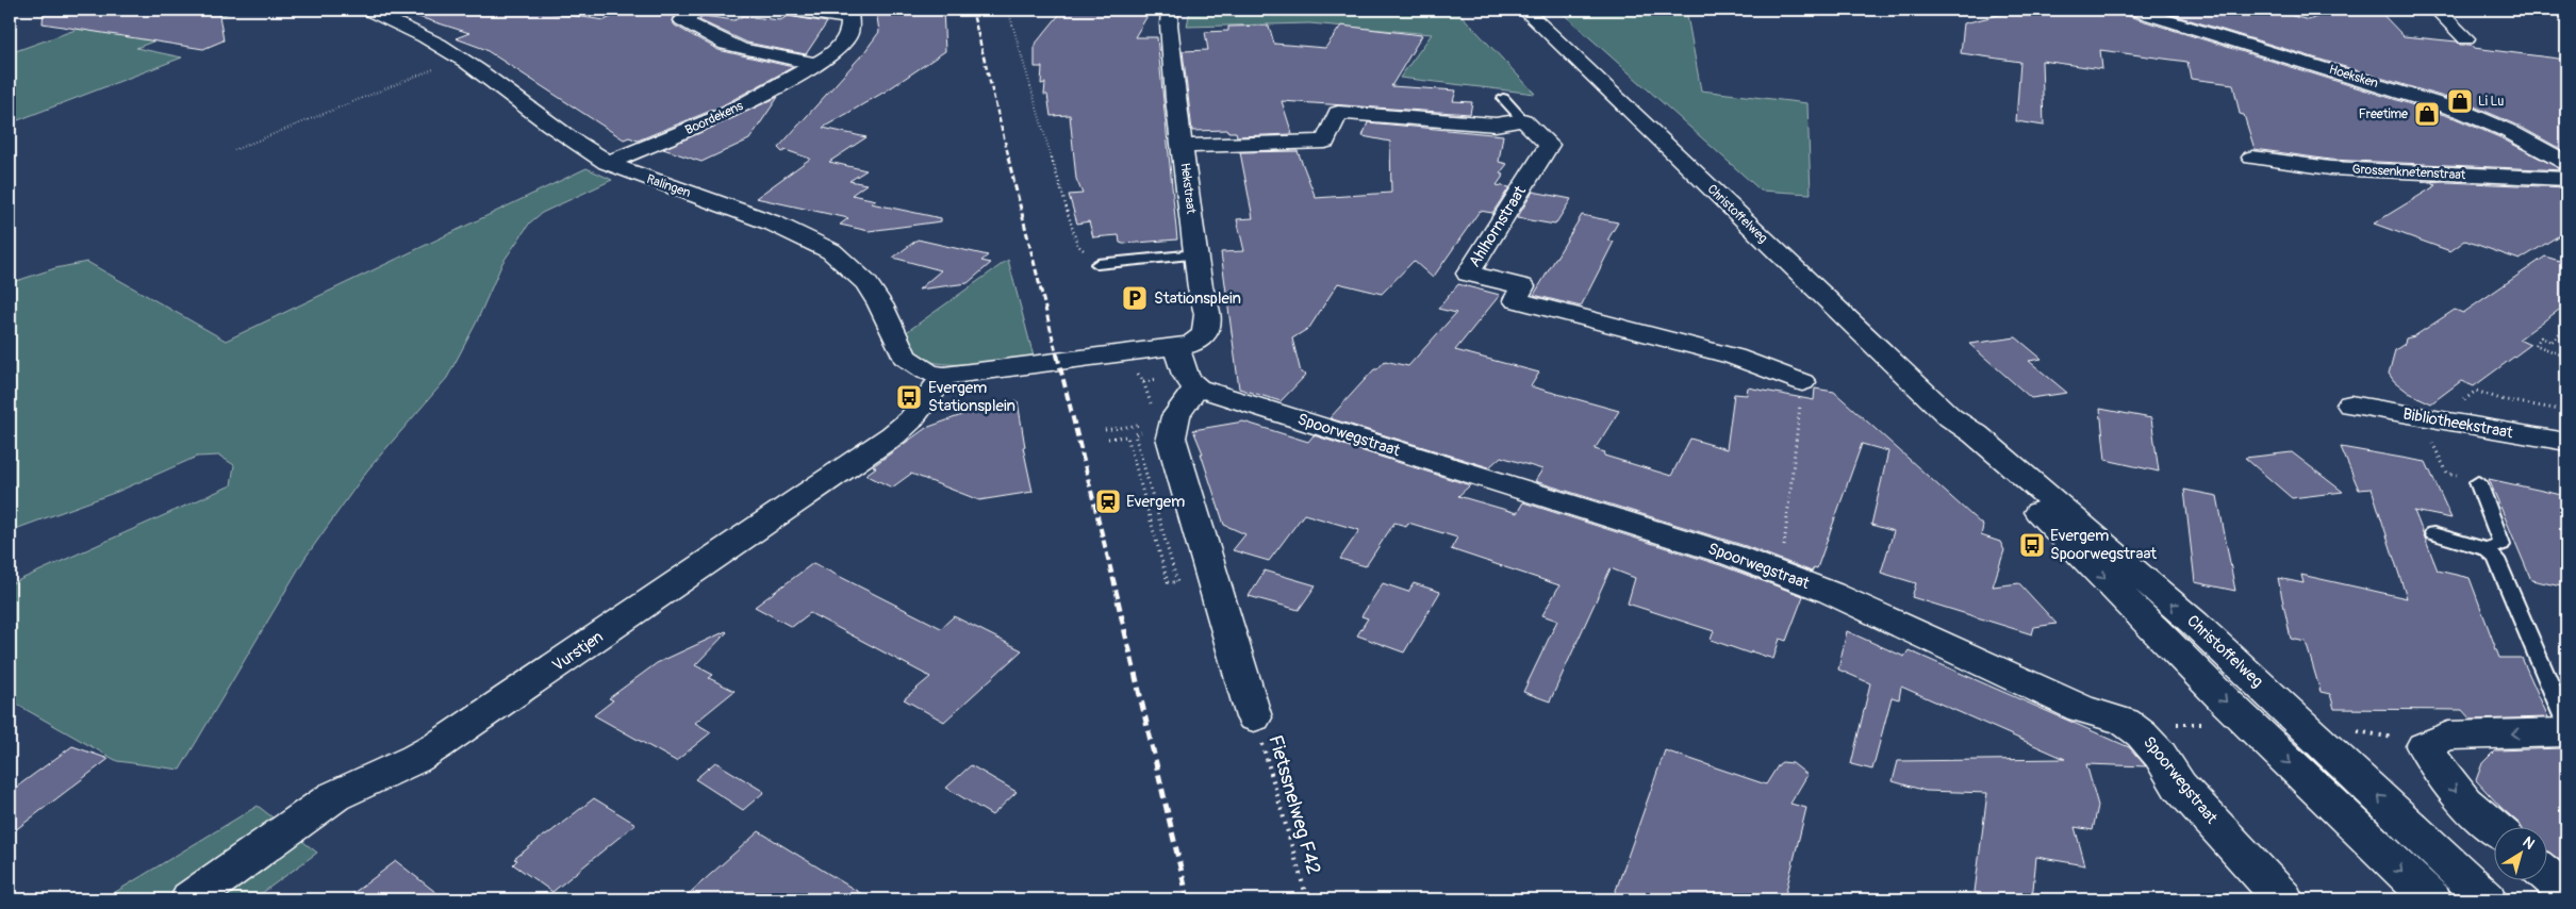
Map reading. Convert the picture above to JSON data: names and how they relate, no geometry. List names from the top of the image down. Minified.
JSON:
{"streets":{"street":["Hoeksken","Boordekens","Grossenknetenstraat","Ralingen","Hekstraat","Christoffelweg","Ahlhornstraat","Bibliotheekstraat","Spoorwegstraat","Vurstjen"],"path":["Fietssnelweg F42"]},"crossings":[["Boordekens","Ralingen"],["Ralingen","Vurstjen"]],"places":{"shop":["Li Lu","Freetime"],"parking":["Stationsplein"],"bus stop":["Evergem Stationsplein","Evergem Spoorwegstraat"],"station":["Evergem"]},"north":"top right"}
